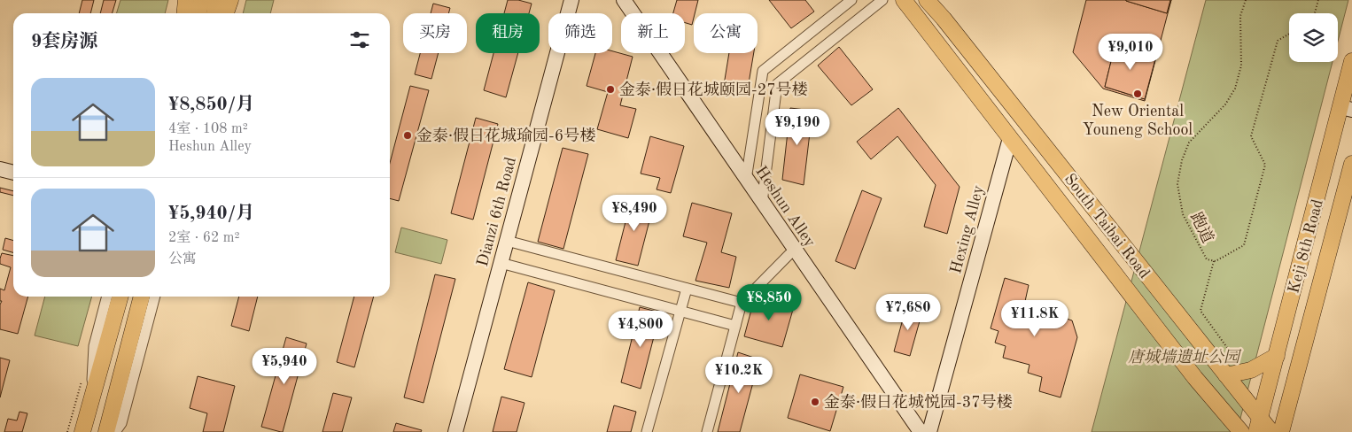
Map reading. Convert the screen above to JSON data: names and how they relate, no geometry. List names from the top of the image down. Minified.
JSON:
{"streets":{"main road":["South Taibai Road","Keji 8th Road"],"street":["Heshun Alley","Dianzi 6th Road","Hexing Alley"],"path":["跑道"]},"crossings":[["South Taibai Road","Hexing Alley"],["South Taibai Road","Keji 8th Road"]],"parks":["唐城墙遗址公园"],"places":["金泰·假日花城颐园-27号楼","New Oriental Youneng School","金泰·假日花城瑜园-6号楼","金泰·假日花城悦园-37号楼"],"page":{"chip":["买房","租房","筛选","新上","公寓"],"heading":"9套房源","price":["¥9,010","¥9,190","¥8,490","¥8,850","¥7,680","¥11.8K","¥4,800","¥5,940","¥10.2K"],"list":[{"name":"¥8,850/月","note":"4室 · 108 m² · Heshun Alley"},{"name":"¥5,940/月","note":"2室 · 62 m² · 公寓"}]}}
